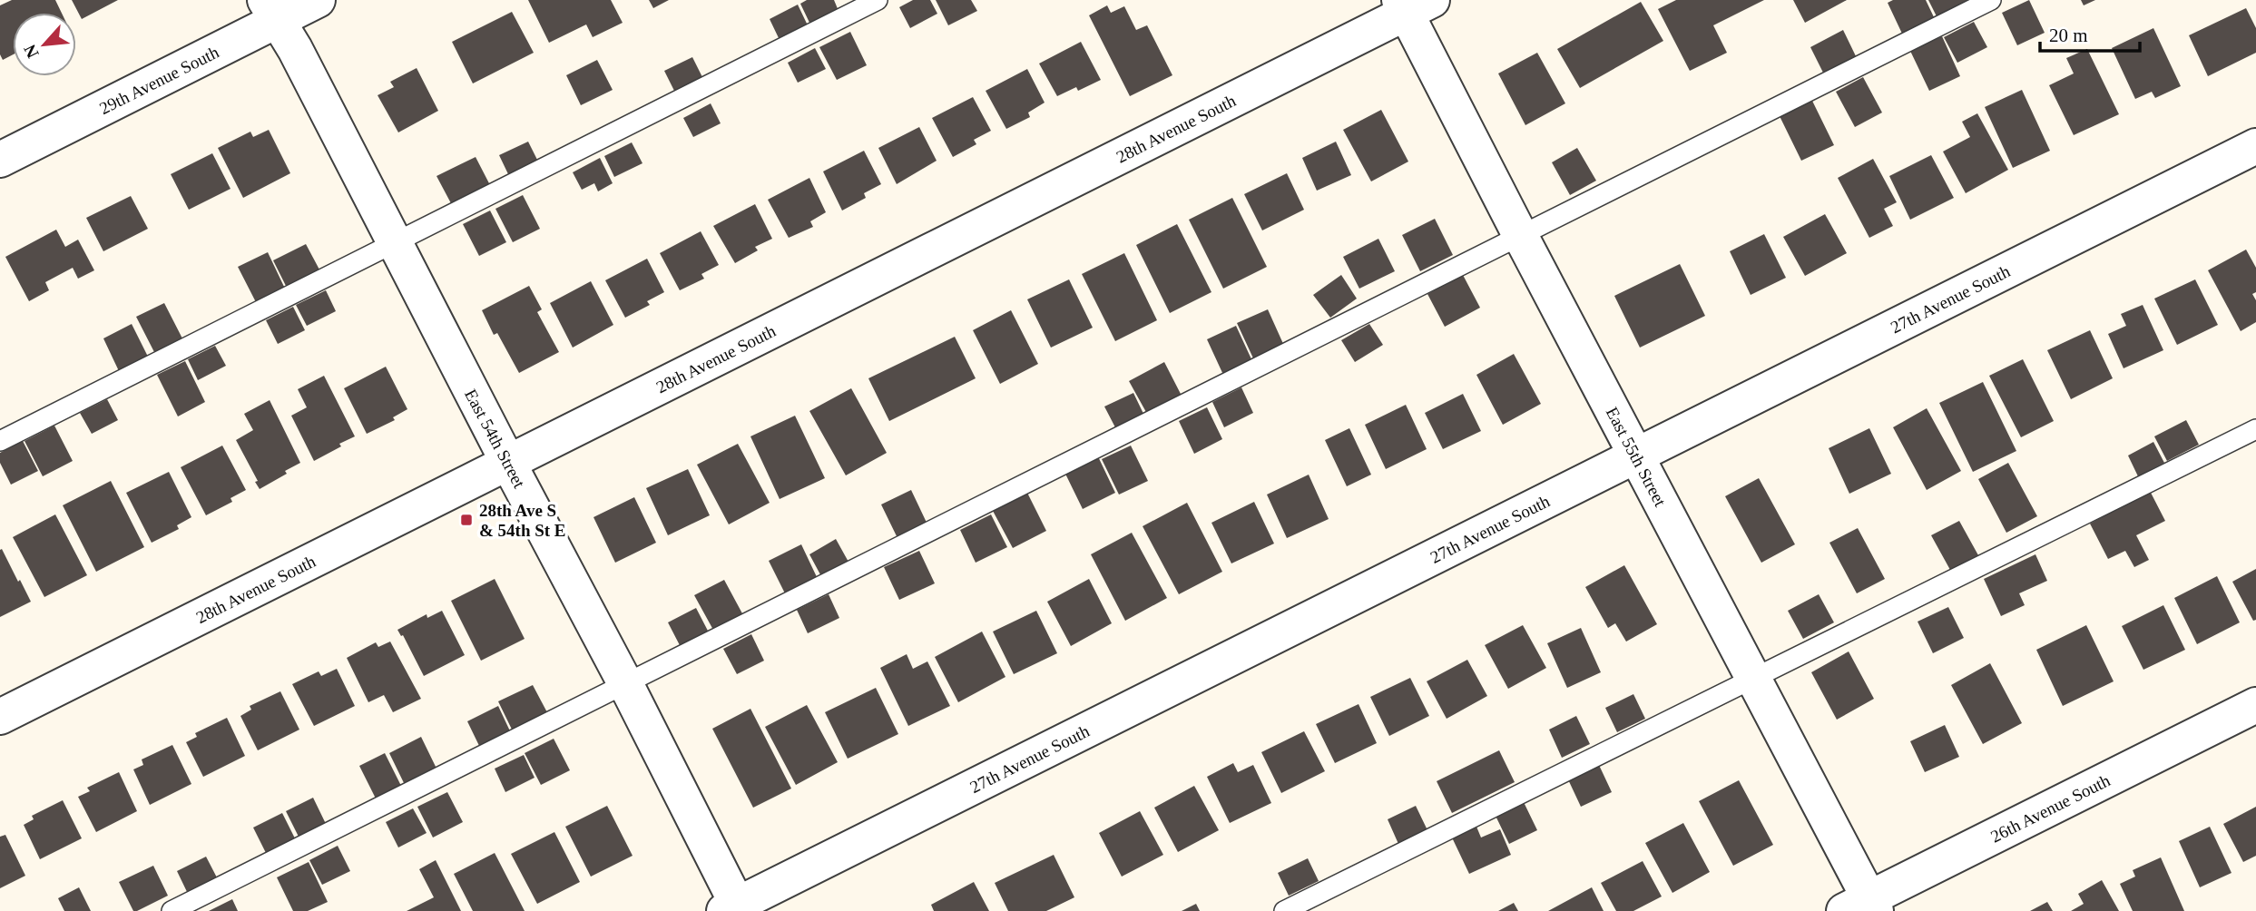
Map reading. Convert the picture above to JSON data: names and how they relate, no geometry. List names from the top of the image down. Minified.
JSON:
{"streets":{"street":["29th Avenue South","28th Avenue South","27th Avenue South","East 54th Street","East 55th Street","26th Avenue South"]},"crossings":[["29th Avenue South","East 54th Street"],["28th Avenue South","East 54th Street"],["28th Avenue South","East 55th Street"],["27th Avenue South","East 54th Street"],["27th Avenue South","East 55th Street"],["East 55th Street","26th Avenue South"]],"places":{"transit":["28th Ave S & 54th St E"]},"scale_bar":"20 m","north":"bottom left"}
